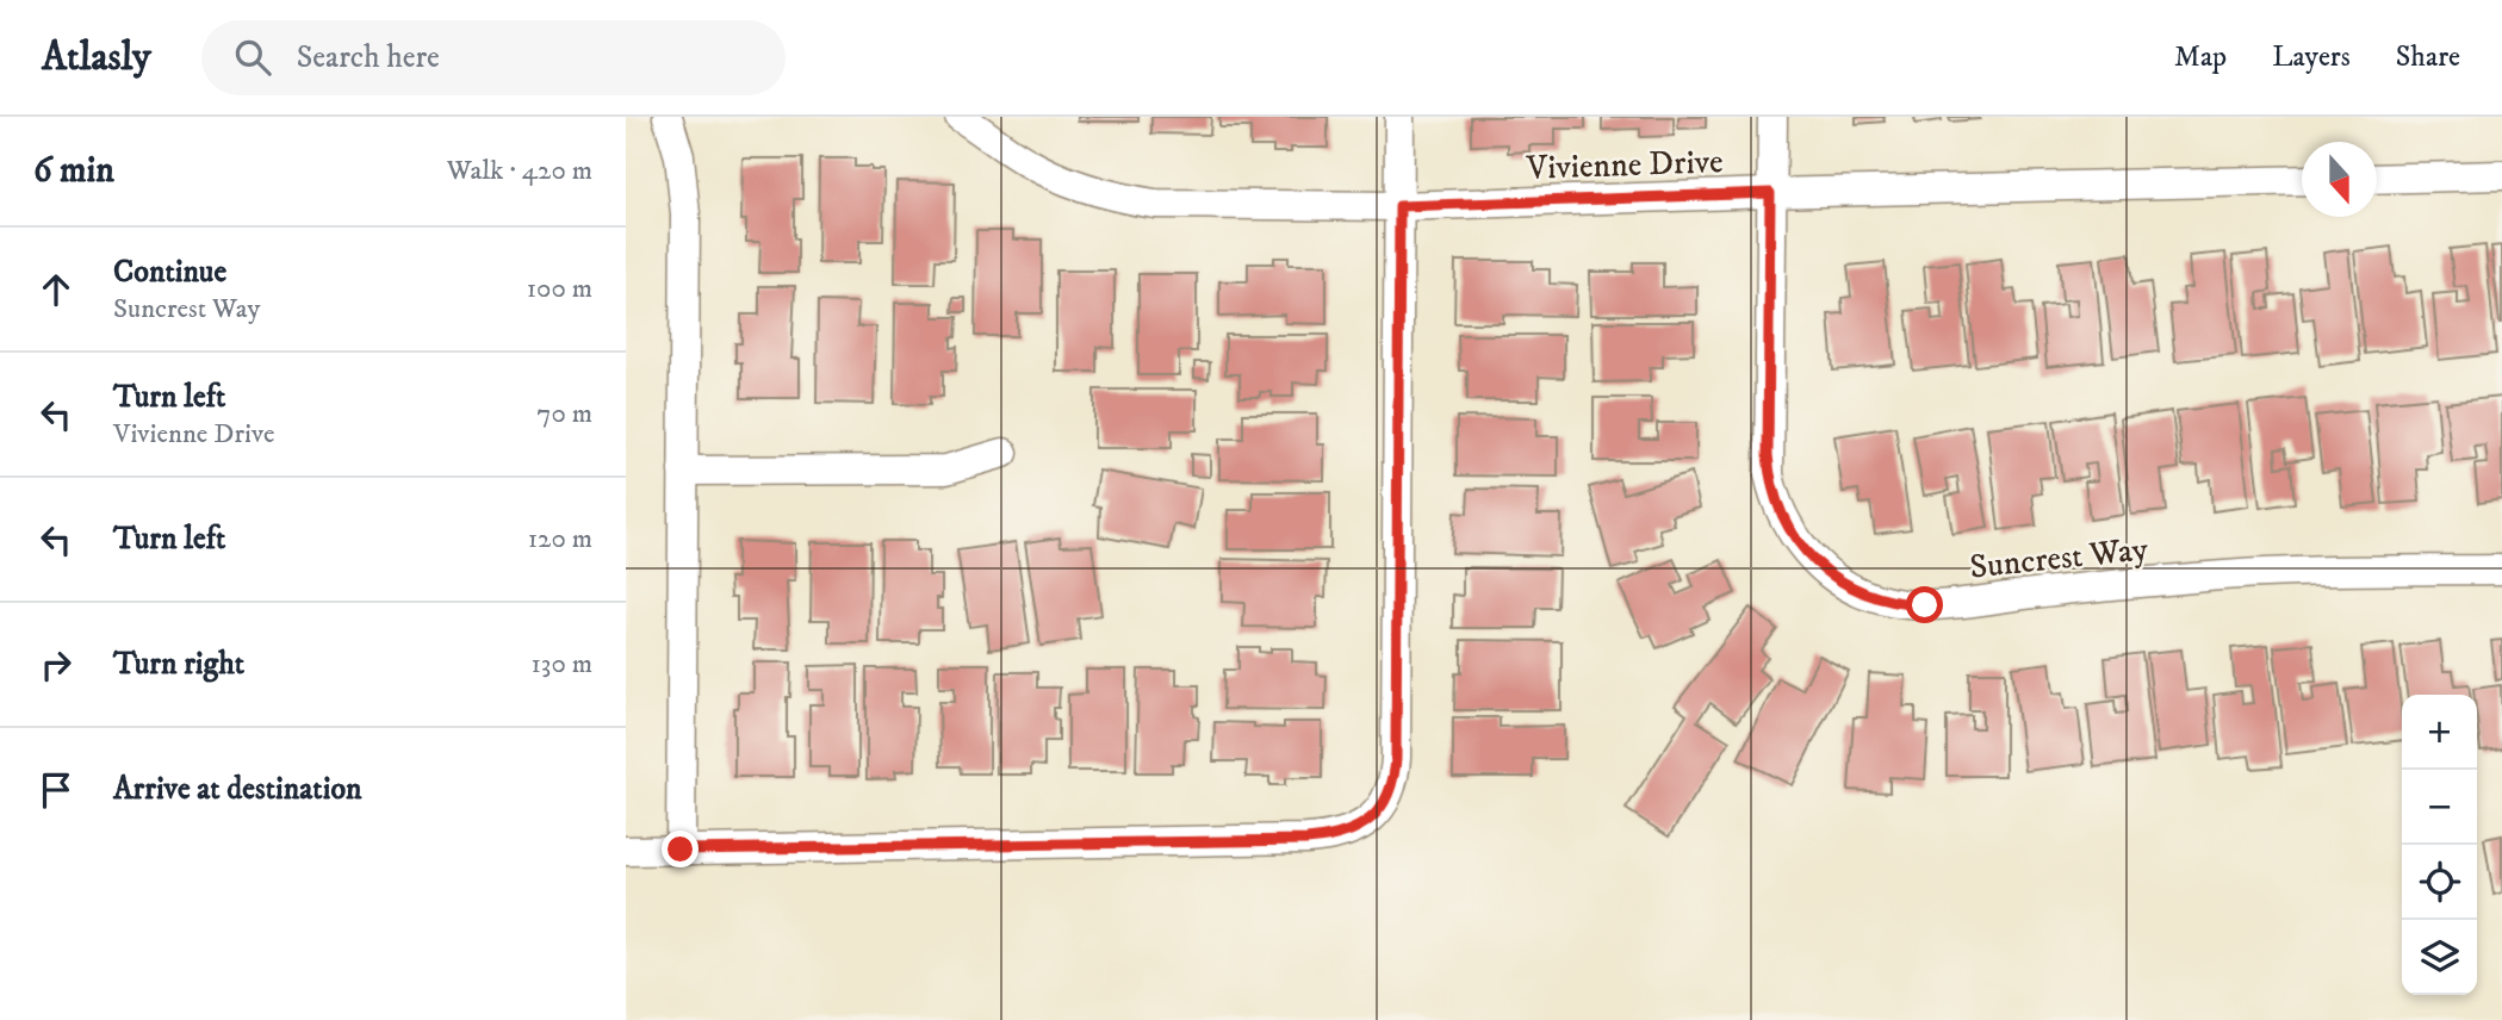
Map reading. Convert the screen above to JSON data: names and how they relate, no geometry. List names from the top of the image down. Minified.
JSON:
{"streets":{"street":["Vivienne Drive","Suncrest Way"]},"crossings":[["Vivienne Drive","Suncrest Way"]],"north":"bottom","page":{"header":"Atlasly","search":"Search here","nav":["Map","Layers","Share"],"heading":["6 min","Walk · 420 m"],"list":[["Continue","Suncrest Way","100 m"],["Turn left","Vivienne Drive","70 m"],["Turn left","120 m"],["Turn right","130 m"],"Arrive at destination"],"map_buttons":["+","−"]}}
